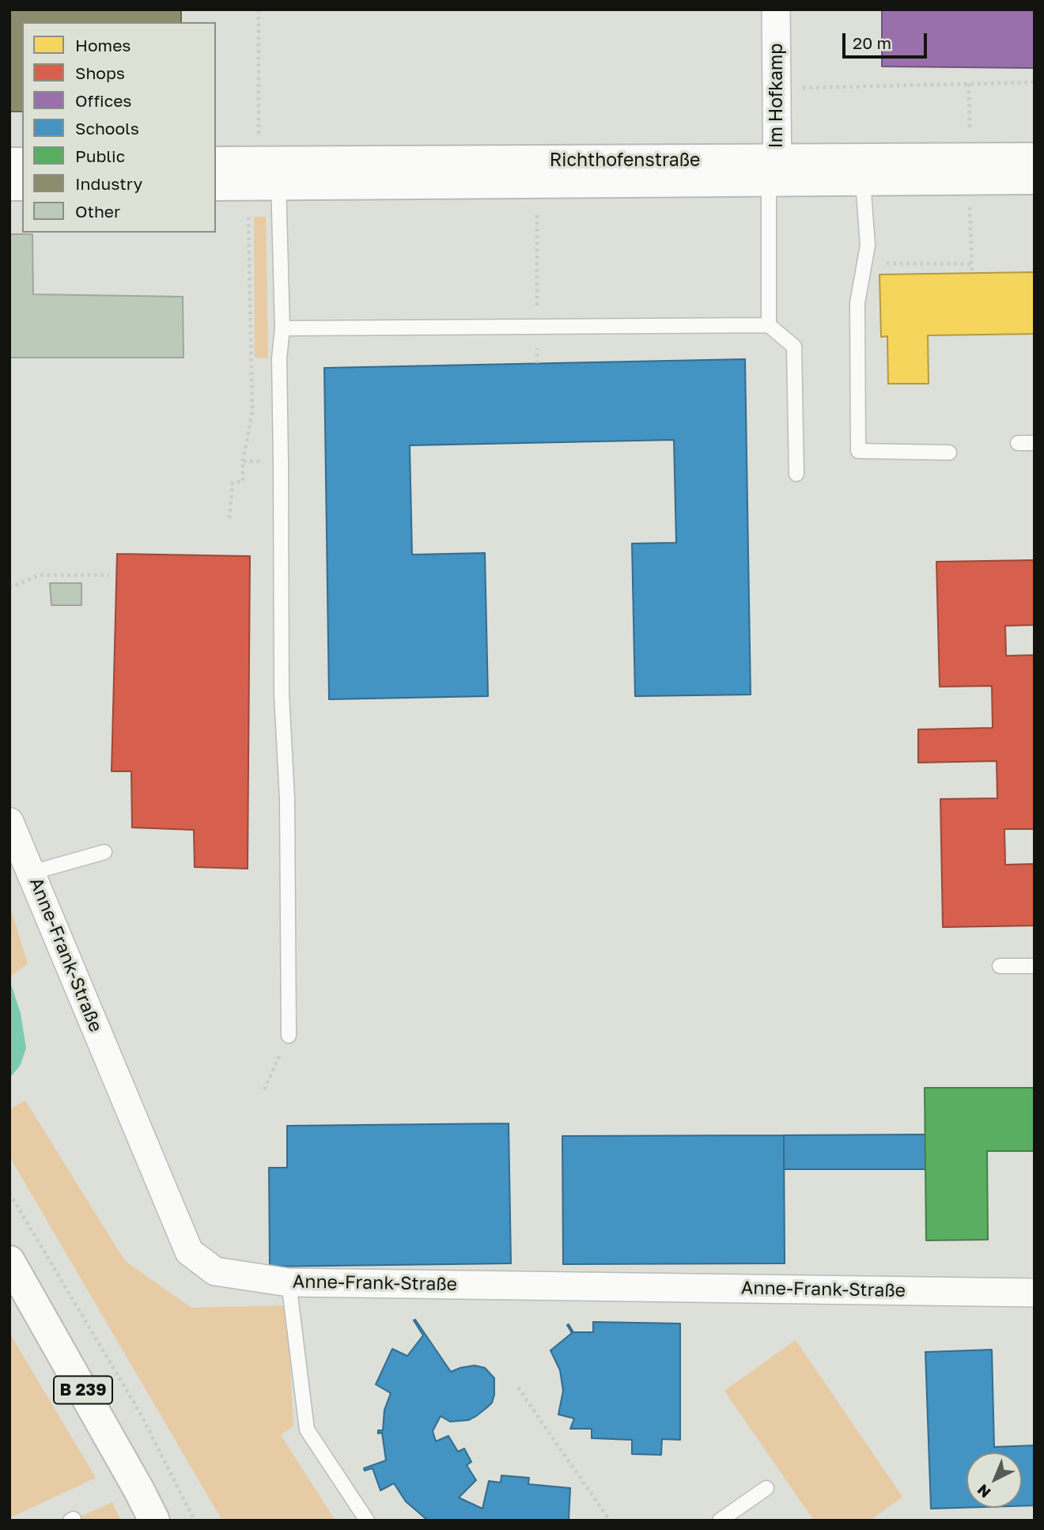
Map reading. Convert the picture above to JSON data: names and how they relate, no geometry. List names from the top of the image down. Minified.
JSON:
{"streets":{"street":["Im Hofkamp","Richthofenstraße","Anne-Frank-Straße","B 239"]},"crossings":[["Im Hofkamp","Richthofenstraße"]],"legend":["Homes","Shops","Offices","Schools","Public","Industry","Other"],"scale_bar":"20 m","north":"bottom left"}
